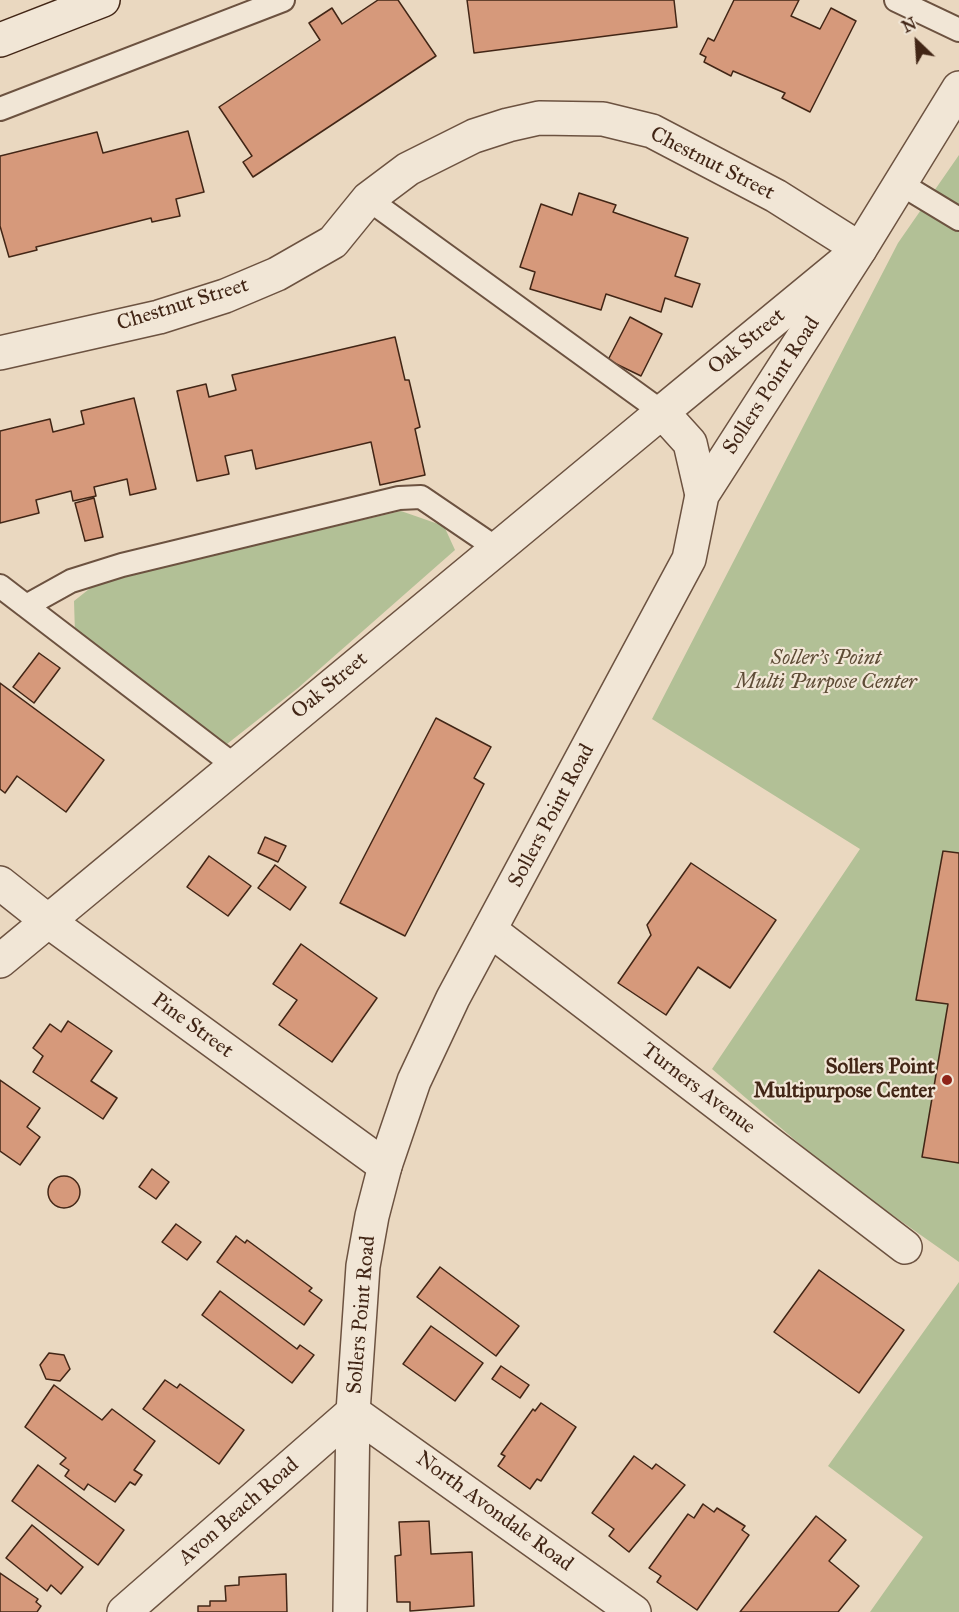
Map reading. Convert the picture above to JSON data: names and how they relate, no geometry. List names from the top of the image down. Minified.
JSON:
{"streets":{"street":["Chestnut Street","Oak Street","Sollers Point Road","Pine Street","Turners Avenue","Avon Beach Road","North Avondale Road"]},"crossings":[["Chestnut Street","Oak Street"],["Chestnut Street","Sollers Point Road"],["Oak Street","Sollers Point Road"],["Oak Street","Pine Street"],["Sollers Point Road","Pine Street"],["Sollers Point Road","Turners Avenue"],["Sollers Point Road","Avon Beach Road"],["Sollers Point Road","North Avondale Road"],["Avon Beach Road","North Avondale Road"]],"parks":["Soller's Point Multi Purpose Center"],"places":["Sollers Point Multipurpose Center"],"north":"top left"}
